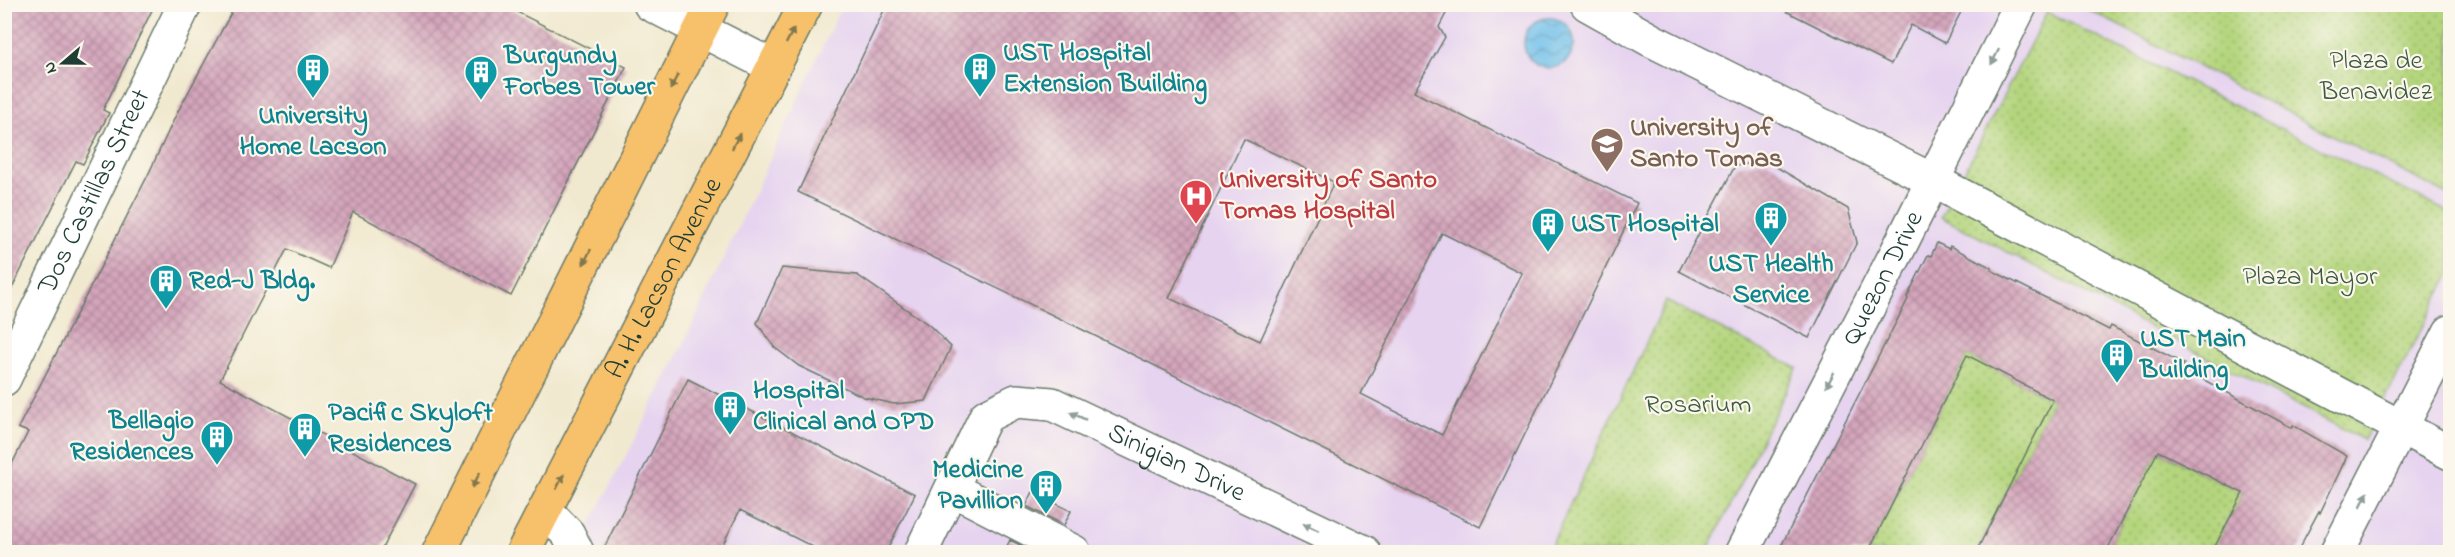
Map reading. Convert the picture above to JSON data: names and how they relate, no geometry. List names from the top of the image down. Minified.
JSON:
{"streets":{"main road":["A. H. Lacson Avenue"],"street":["Dos Castillas Street","Quezon Drive","Sinigian Drive"]},"one_way":["Quezon Drive","Sinigian Drive"],"parks":["Plaza de Benavidez","Plaza Mayor","Rosarium"],"places":{"building":["UST Hospital Extension Building","University Home Lacson","Burgundy Forbes Tower","UST Health Service","UST Hospital","Red-J Bldg.","UST Main Building","Hospital Clinical and OPD","Pacific Skyloft Residences","Bellagio Residences","Medicine Pavillion"],"school or university":["University of Santo Tomas"],"hospital":["University of Santo Tomas Hospital"]},"north":"left"}
